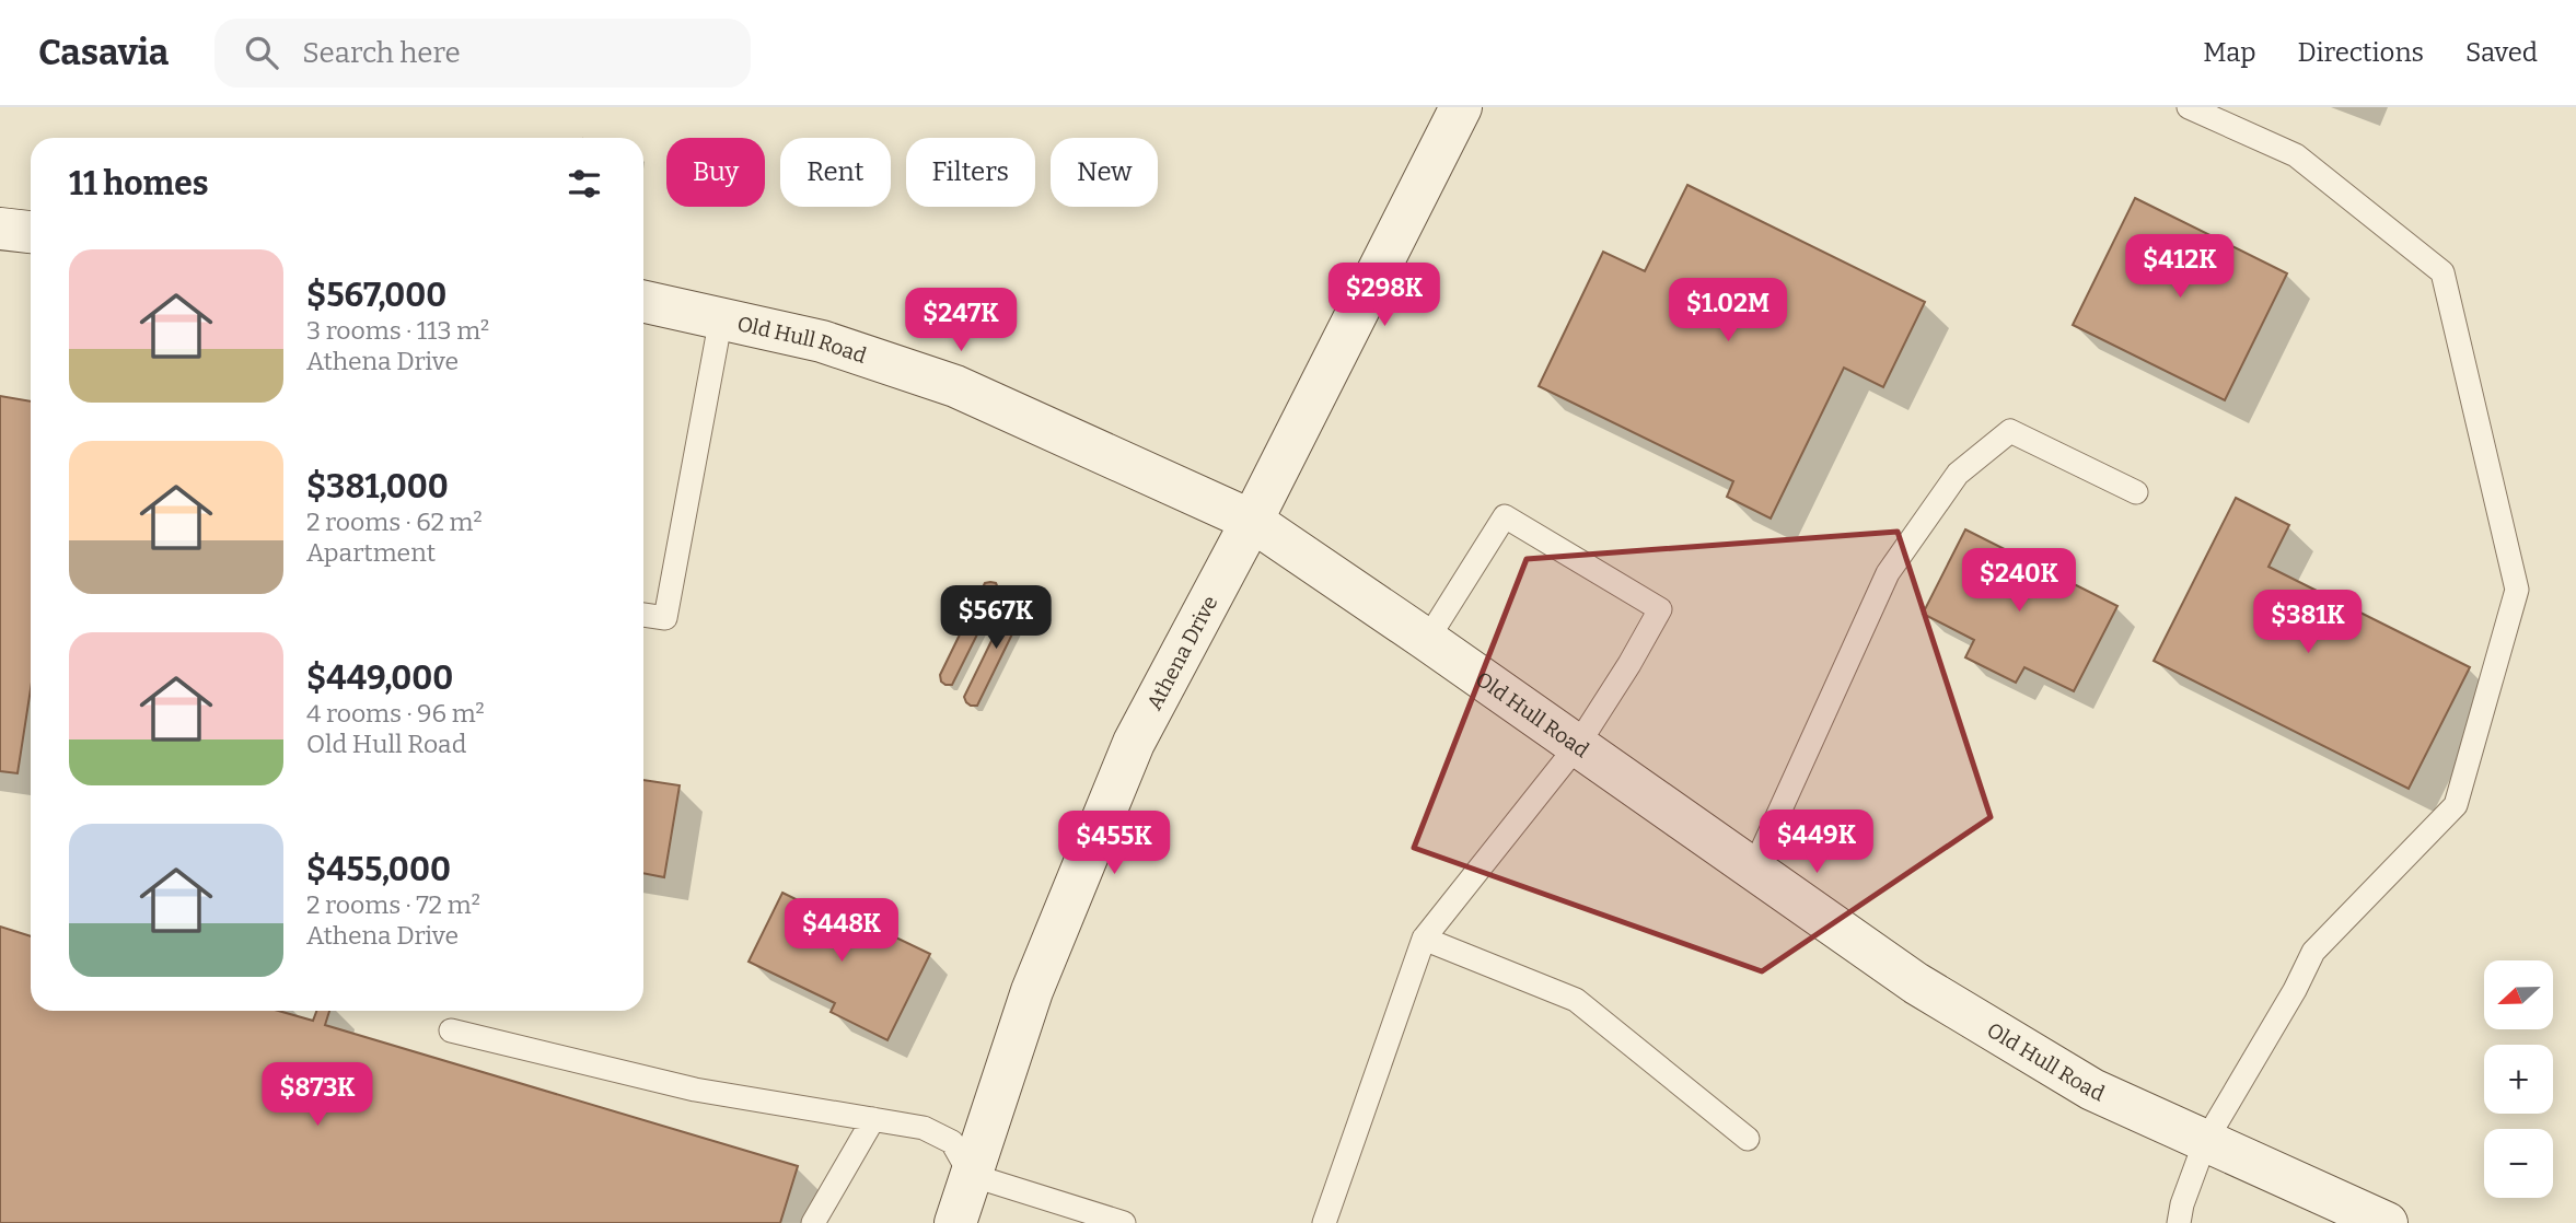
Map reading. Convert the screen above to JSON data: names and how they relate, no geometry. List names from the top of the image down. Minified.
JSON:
{"streets":{"main road":["Old Hull Road","Athena Drive"]},"crossings":[["Old Hull Road","Athena Drive"]],"north":"left","page":{"header":"Casavia","search":"Search here","nav":["Map","Directions","Saved"],"chip":["Buy","Rent","Filters","New"],"heading":"11 homes","list":[{"name":"$567,000","note":"3 rooms · 113 m² · Athena Drive"},{"name":"$381,000","note":"2 rooms · 62 m² · Apartment"},{"name":"$449,000","note":"4 rooms · 96 m² · Old Hull Road"},{"name":"$455,000","note":"2 rooms · 72 m² · Athena Drive"}],"price":["$412K","$298K","$1.02M","$247K","$240K","$567K","$381K","$449K","$455K","$448K","$873K"],"map_buttons":["+","−"]}}
